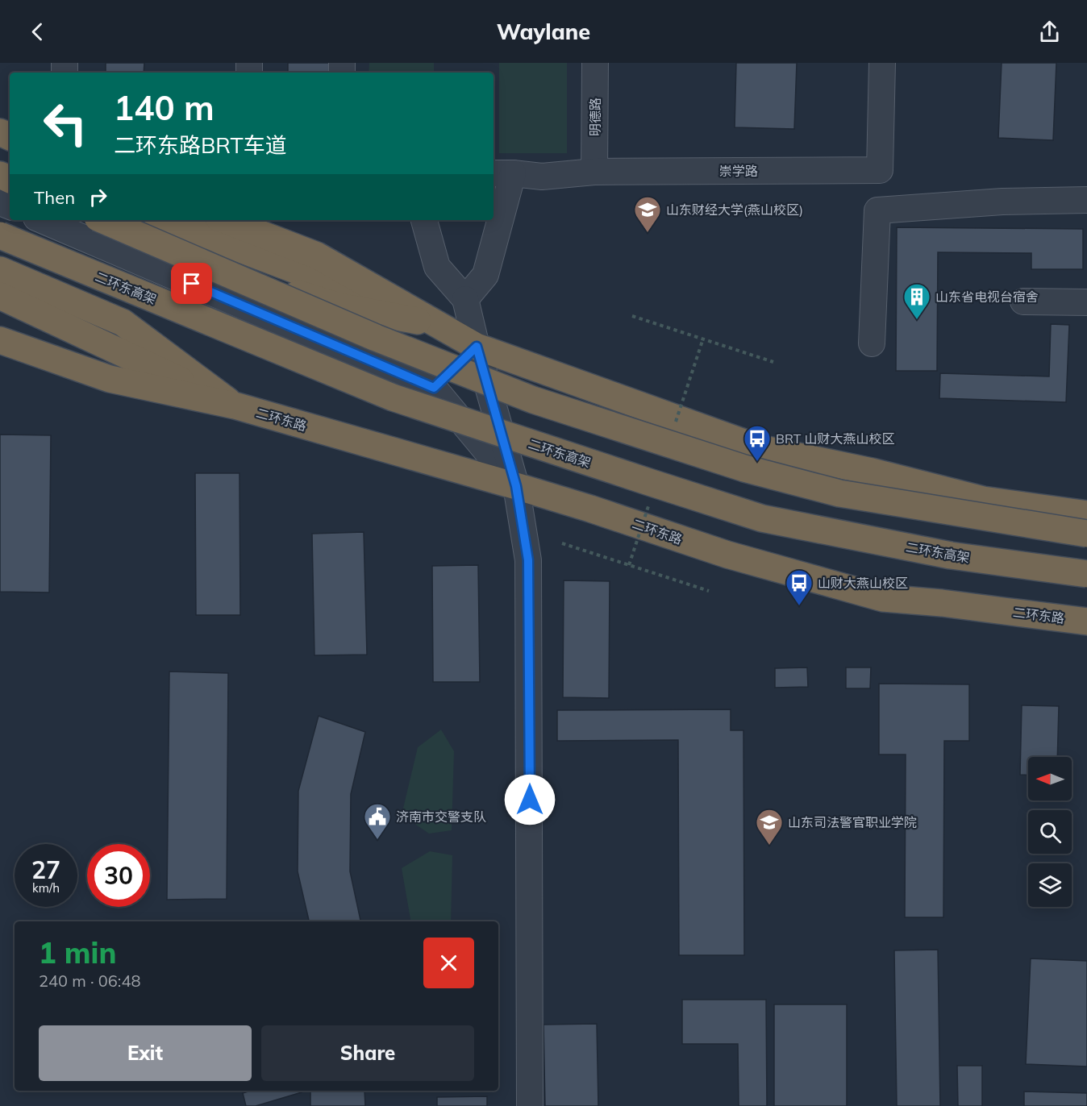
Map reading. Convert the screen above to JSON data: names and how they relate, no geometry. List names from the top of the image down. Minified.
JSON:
{"streets":{"highway":["二环东高架","二环东路"],"street":["明德路","崇学路"]},"crossings":[["明德路","崇学路"]],"places":{"school or university":["山东财经大学(燕山校区)","山东司法警官职业学院"],"building":["山东省电视台宿舍"],"bus stop":["BRT 山财大燕山校区","山财大燕山校区"],"public building":["济南市交警支队"]},"north":"left","page":{"header":"Waylane","turn":["140 m","二环东路BRT车道"],"then":"Then","speed":"27 km/h","limit":"30","heading":["1 min","240 m · 06:48"],"buttons":["Exit","Share"]}}
